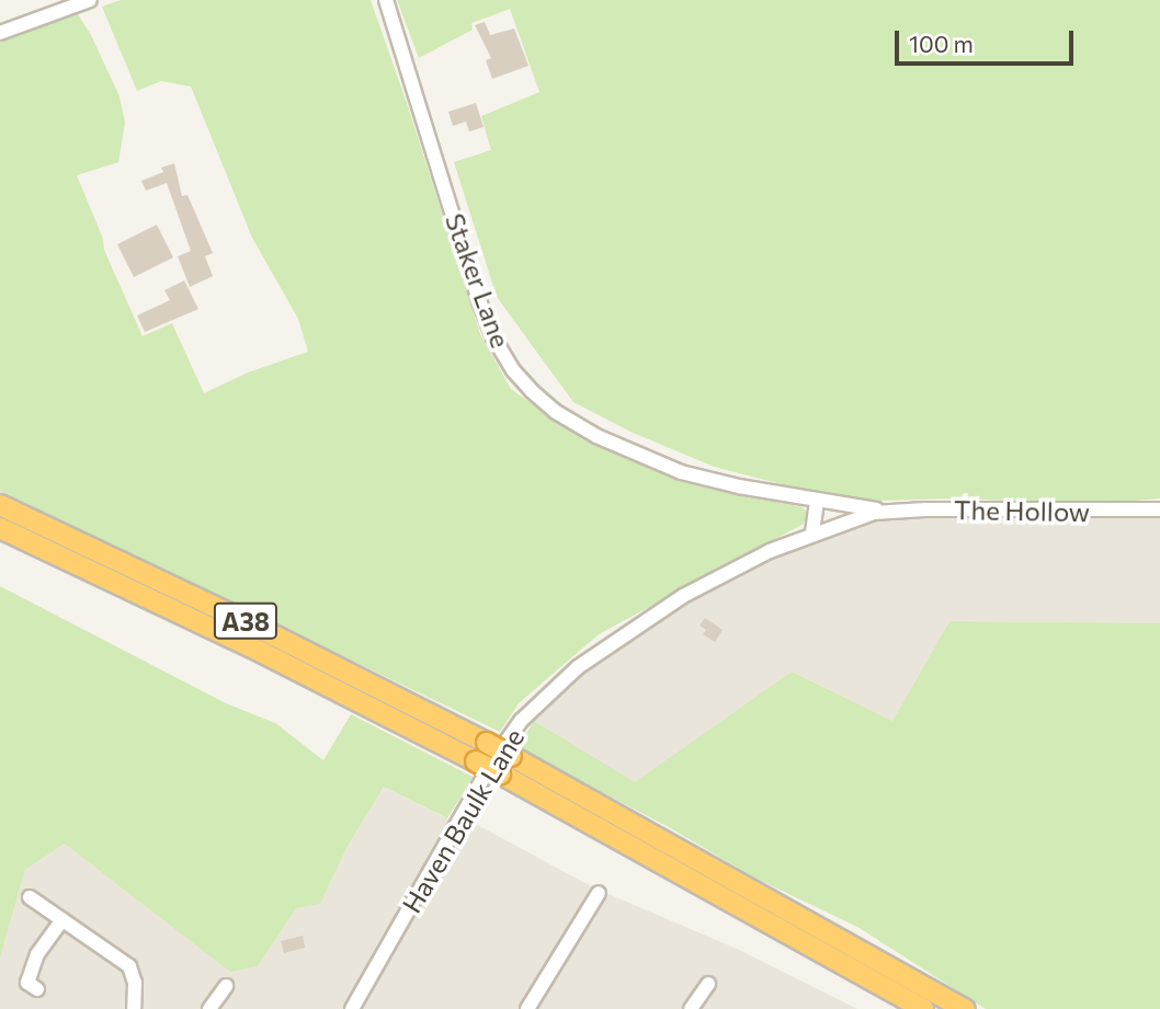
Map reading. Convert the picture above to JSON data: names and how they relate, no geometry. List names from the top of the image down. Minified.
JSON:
{"streets":{"highway":["A38"],"street":["Staker Lane","The Hollow","Haven Baulk Lane"]},"crossings":[["Staker Lane","The Hollow"],["Staker Lane","Haven Baulk Lane"],["The Hollow","Haven Baulk Lane"]],"scale_bar":"100 m"}
